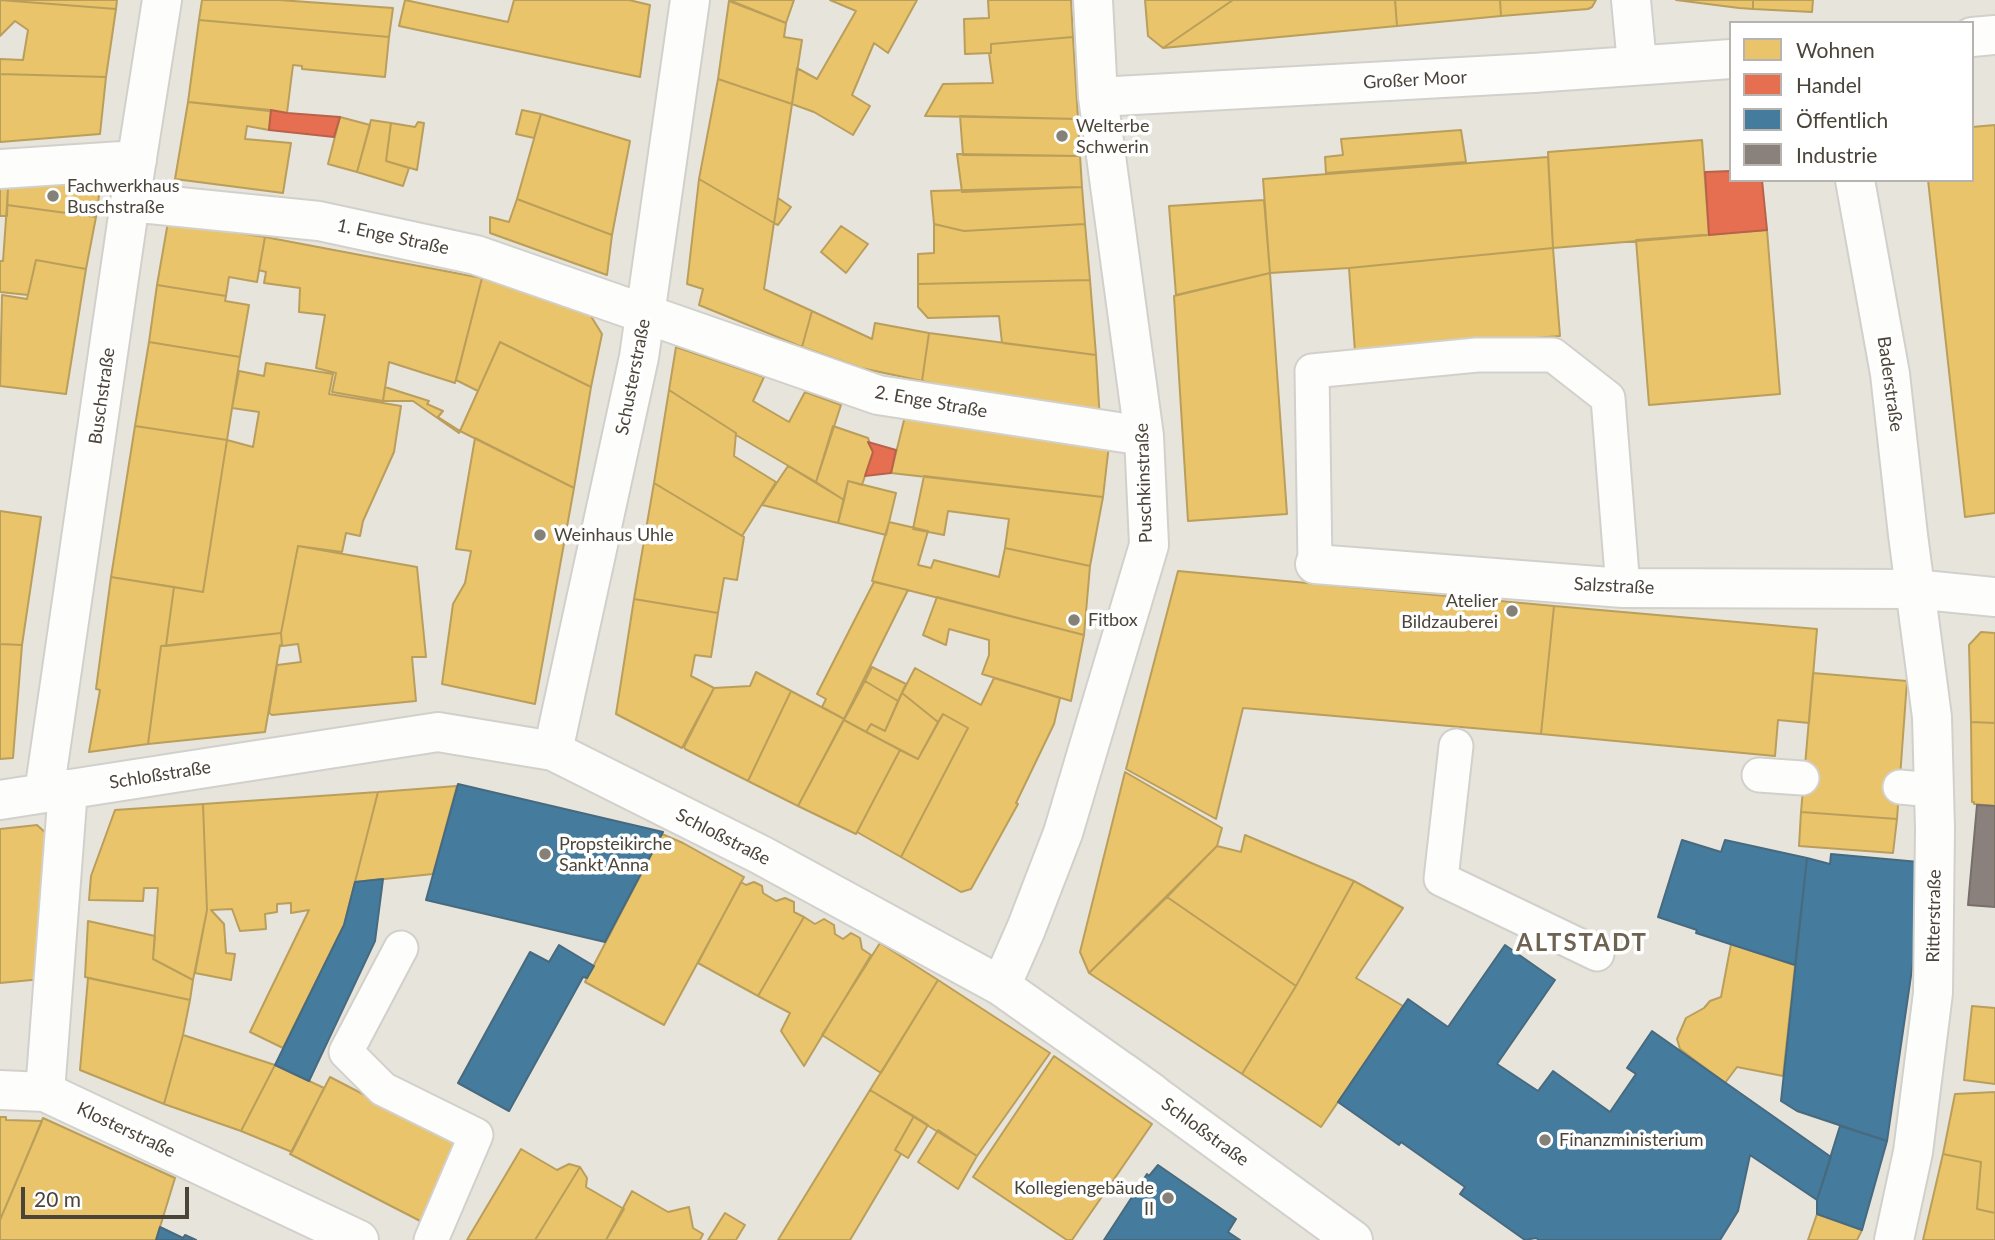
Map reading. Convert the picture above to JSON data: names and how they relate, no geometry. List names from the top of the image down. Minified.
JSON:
{"streets":{"street":["Großer Moor","1. Enge Straße","Schusterstraße","Baderstraße","Buschstraße","2. Enge Straße","Puschkinstraße","Salzstraße","Schloßstraße","Ritterstraße","Klosterstraße"]},"crossings":[["Großer Moor","Puschkinstraße"],["1. Enge Straße","Schusterstraße"],["1. Enge Straße","Buschstraße"],["1. Enge Straße","2. Enge Straße"],["Schusterstraße","2. Enge Straße"],["Schusterstraße","Schloßstraße"],["Baderstraße","Salzstraße"],["Baderstraße","Ritterstraße"],["Buschstraße","Schloßstraße"],["2. Enge Straße","Puschkinstraße"],["Puschkinstraße","Schloßstraße"],["Salzstraße","Ritterstraße"]],"districts":["ALTSTADT"],"places":["Welterbe Schwerin","Fachwerkhaus Buschstraße","Weinhaus Uhle","Atelier Bildzauberei","Fitbox","Propsteikirche Sankt Anna","Finanzministerium","Kollegiengebäude II"],"legend":["Wohnen","Handel","Öffentlich","Industrie"],"scale_bar":"20 m"}
